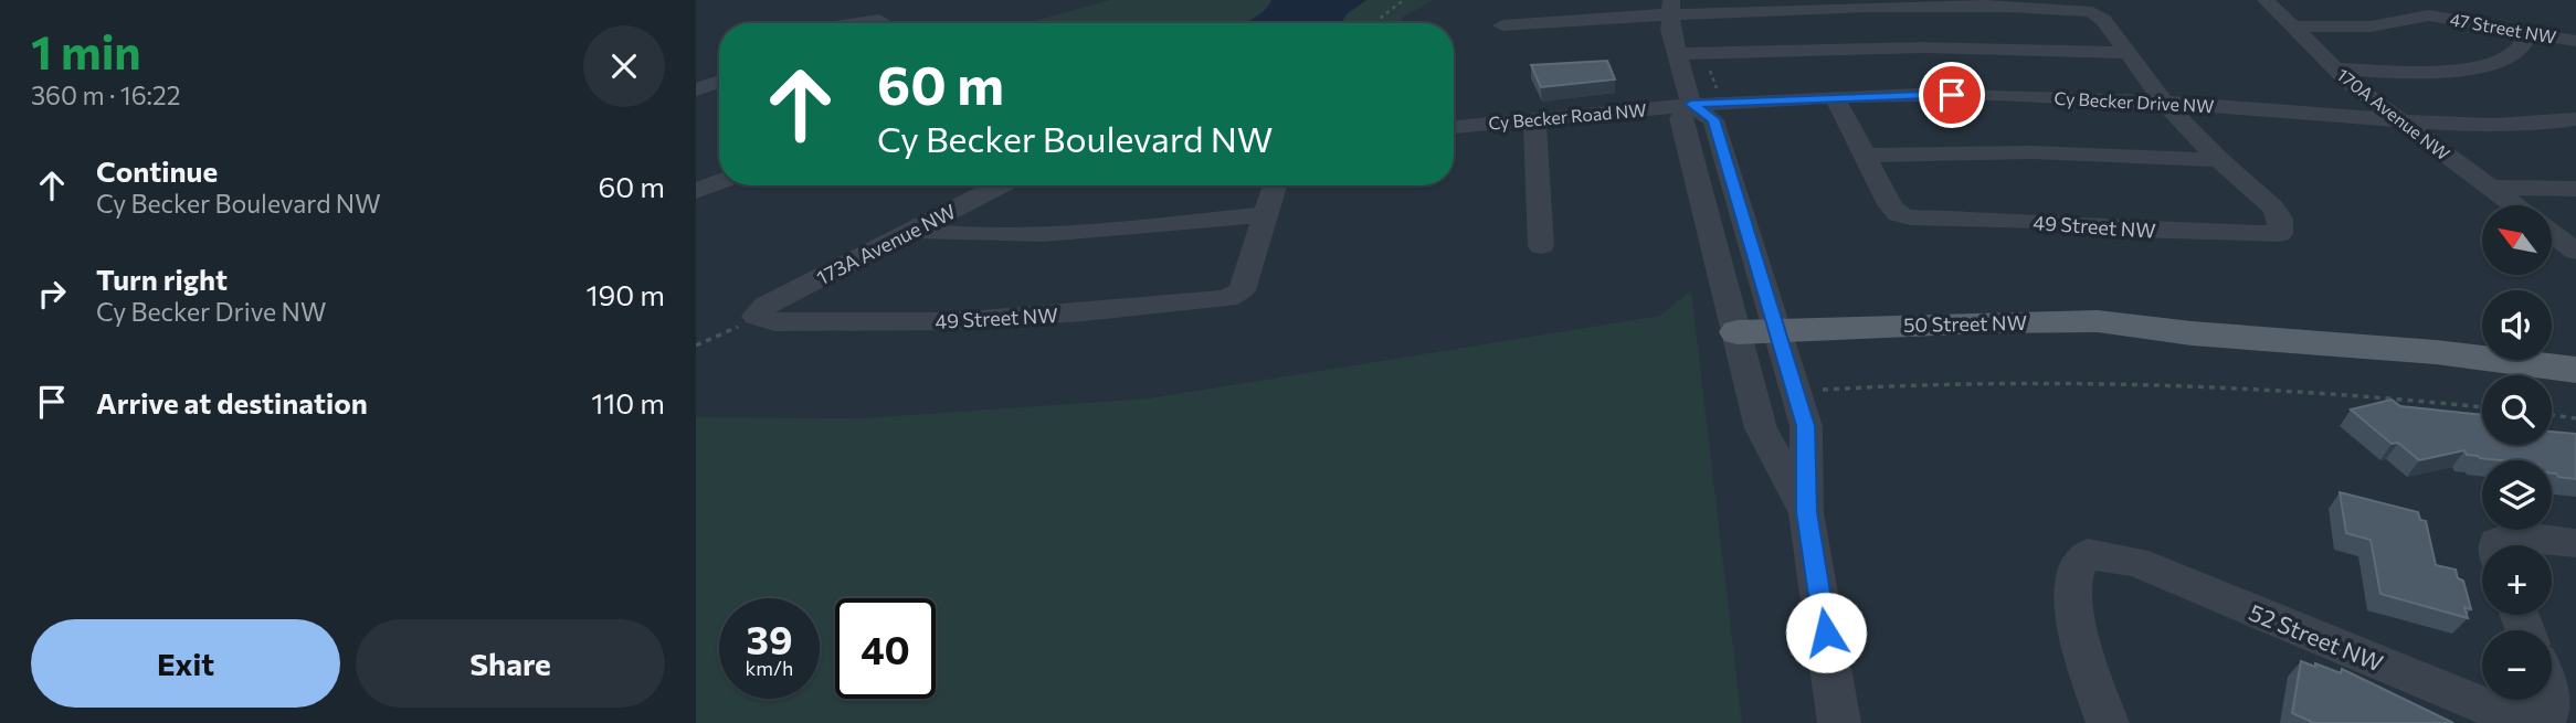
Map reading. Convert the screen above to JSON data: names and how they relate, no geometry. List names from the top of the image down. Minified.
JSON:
{"streets":{"main road":["50 Street NW"],"street":["47 Street NW","Cy Becker Drive NW","170A Avenue NW","Cy Becker Road NW","49 Street NW","173A Avenue NW","52 Street NW"]},"crossings":[["47 Street NW","170A Avenue NW"],["Cy Becker Drive NW","170A Avenue NW"],["Cy Becker Drive NW","Cy Becker Road NW"],["49 Street NW","173A Avenue NW"]],"north":"top left","page":{"heading":["1 min","360 m · 16:22"],"turn":["60 m","Cy Becker Boulevard NW"],"list":[{"name":"Continue","note":"Cy Becker Boulevard NW","value":"60 m"},{"name":"Turn right","note":"Cy Becker Drive NW","value":"190 m"},{"name":"Arrive at destination","value":"110 m"}],"map_buttons":["+","−"],"speed":"39 km/h","limit":"40","buttons":["Exit","Share"]}}
